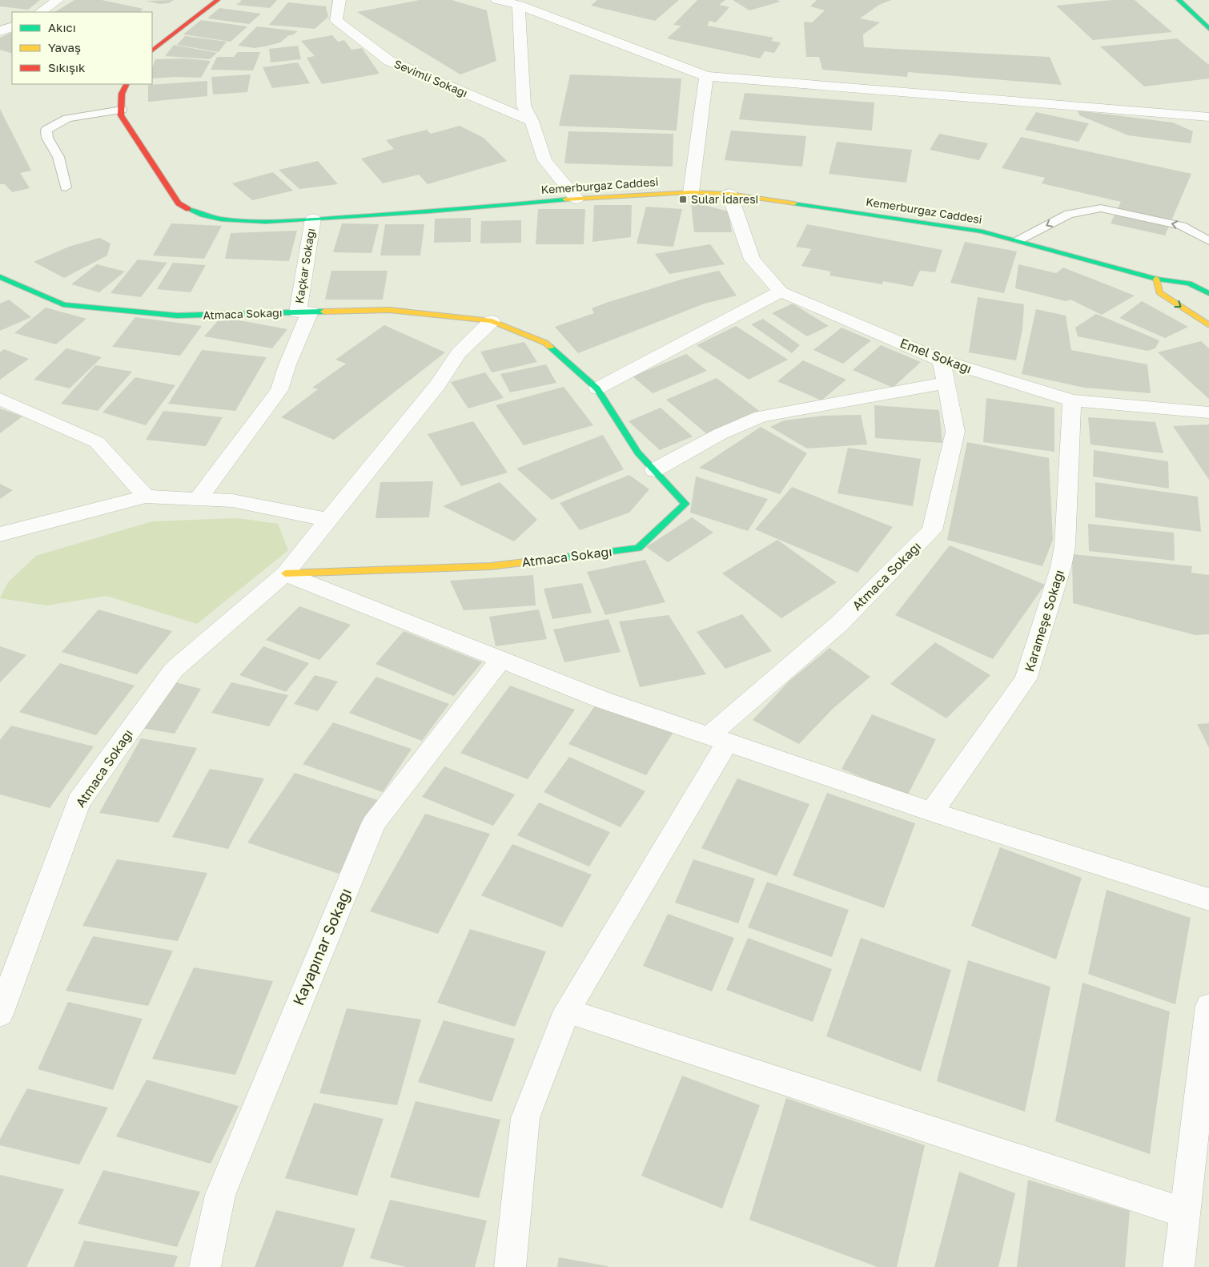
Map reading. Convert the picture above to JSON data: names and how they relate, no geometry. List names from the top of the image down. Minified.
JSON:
{"streets":{"main road":["Kemerburgaz Caddesi","Atmaca Sokağı"],"street":["Sevimli Sokağı","Kaçkar Sokağı","Emel Sokağı","Karameşe Sokağı","Kayapınar Sokağı"]},"crossings":[["Kemerburgaz Caddesi","Kaçkar Sokağı"],["Kemerburgaz Caddesi","Emel Sokağı"],["Kaçkar Sokağı","Atmaca Sokağı"],["Atmaca Sokağı","Emel Sokağı"],["Emel Sokağı","Karameşe Sokağı"]],"places":{"transit":["Sular İdaresi"]},"legend":["Akıcı","Yavaş","Sıkışık"]}
